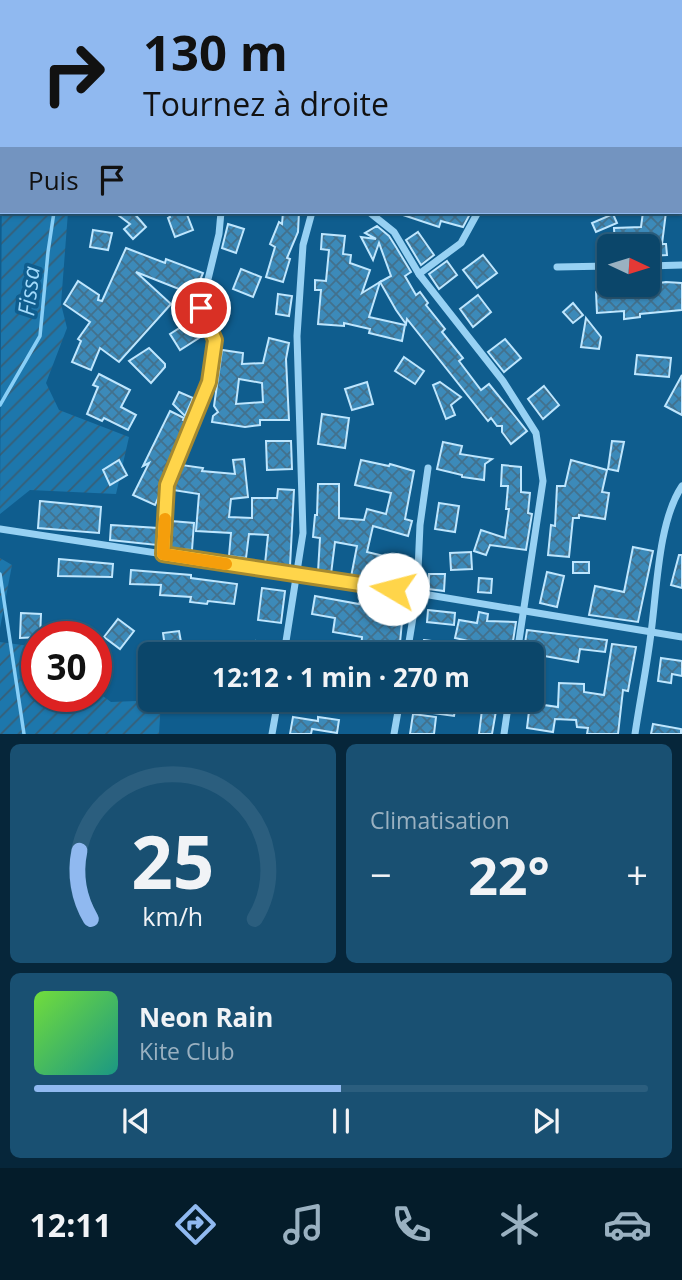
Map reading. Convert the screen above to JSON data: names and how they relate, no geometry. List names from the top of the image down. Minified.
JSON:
{"water":["Fissa"],"north":"right","page":{"turn":["130 m","Tournez à droite"],"then":"Puis","limit":"30","trip":"12:12 · 1 min · 270 m","tile":"Climatisation","heat":["−","22°","+"],"song":["Neon Rain","Kite Club"],"tabs":"12:11","gauge":["25","km/h"]}}
